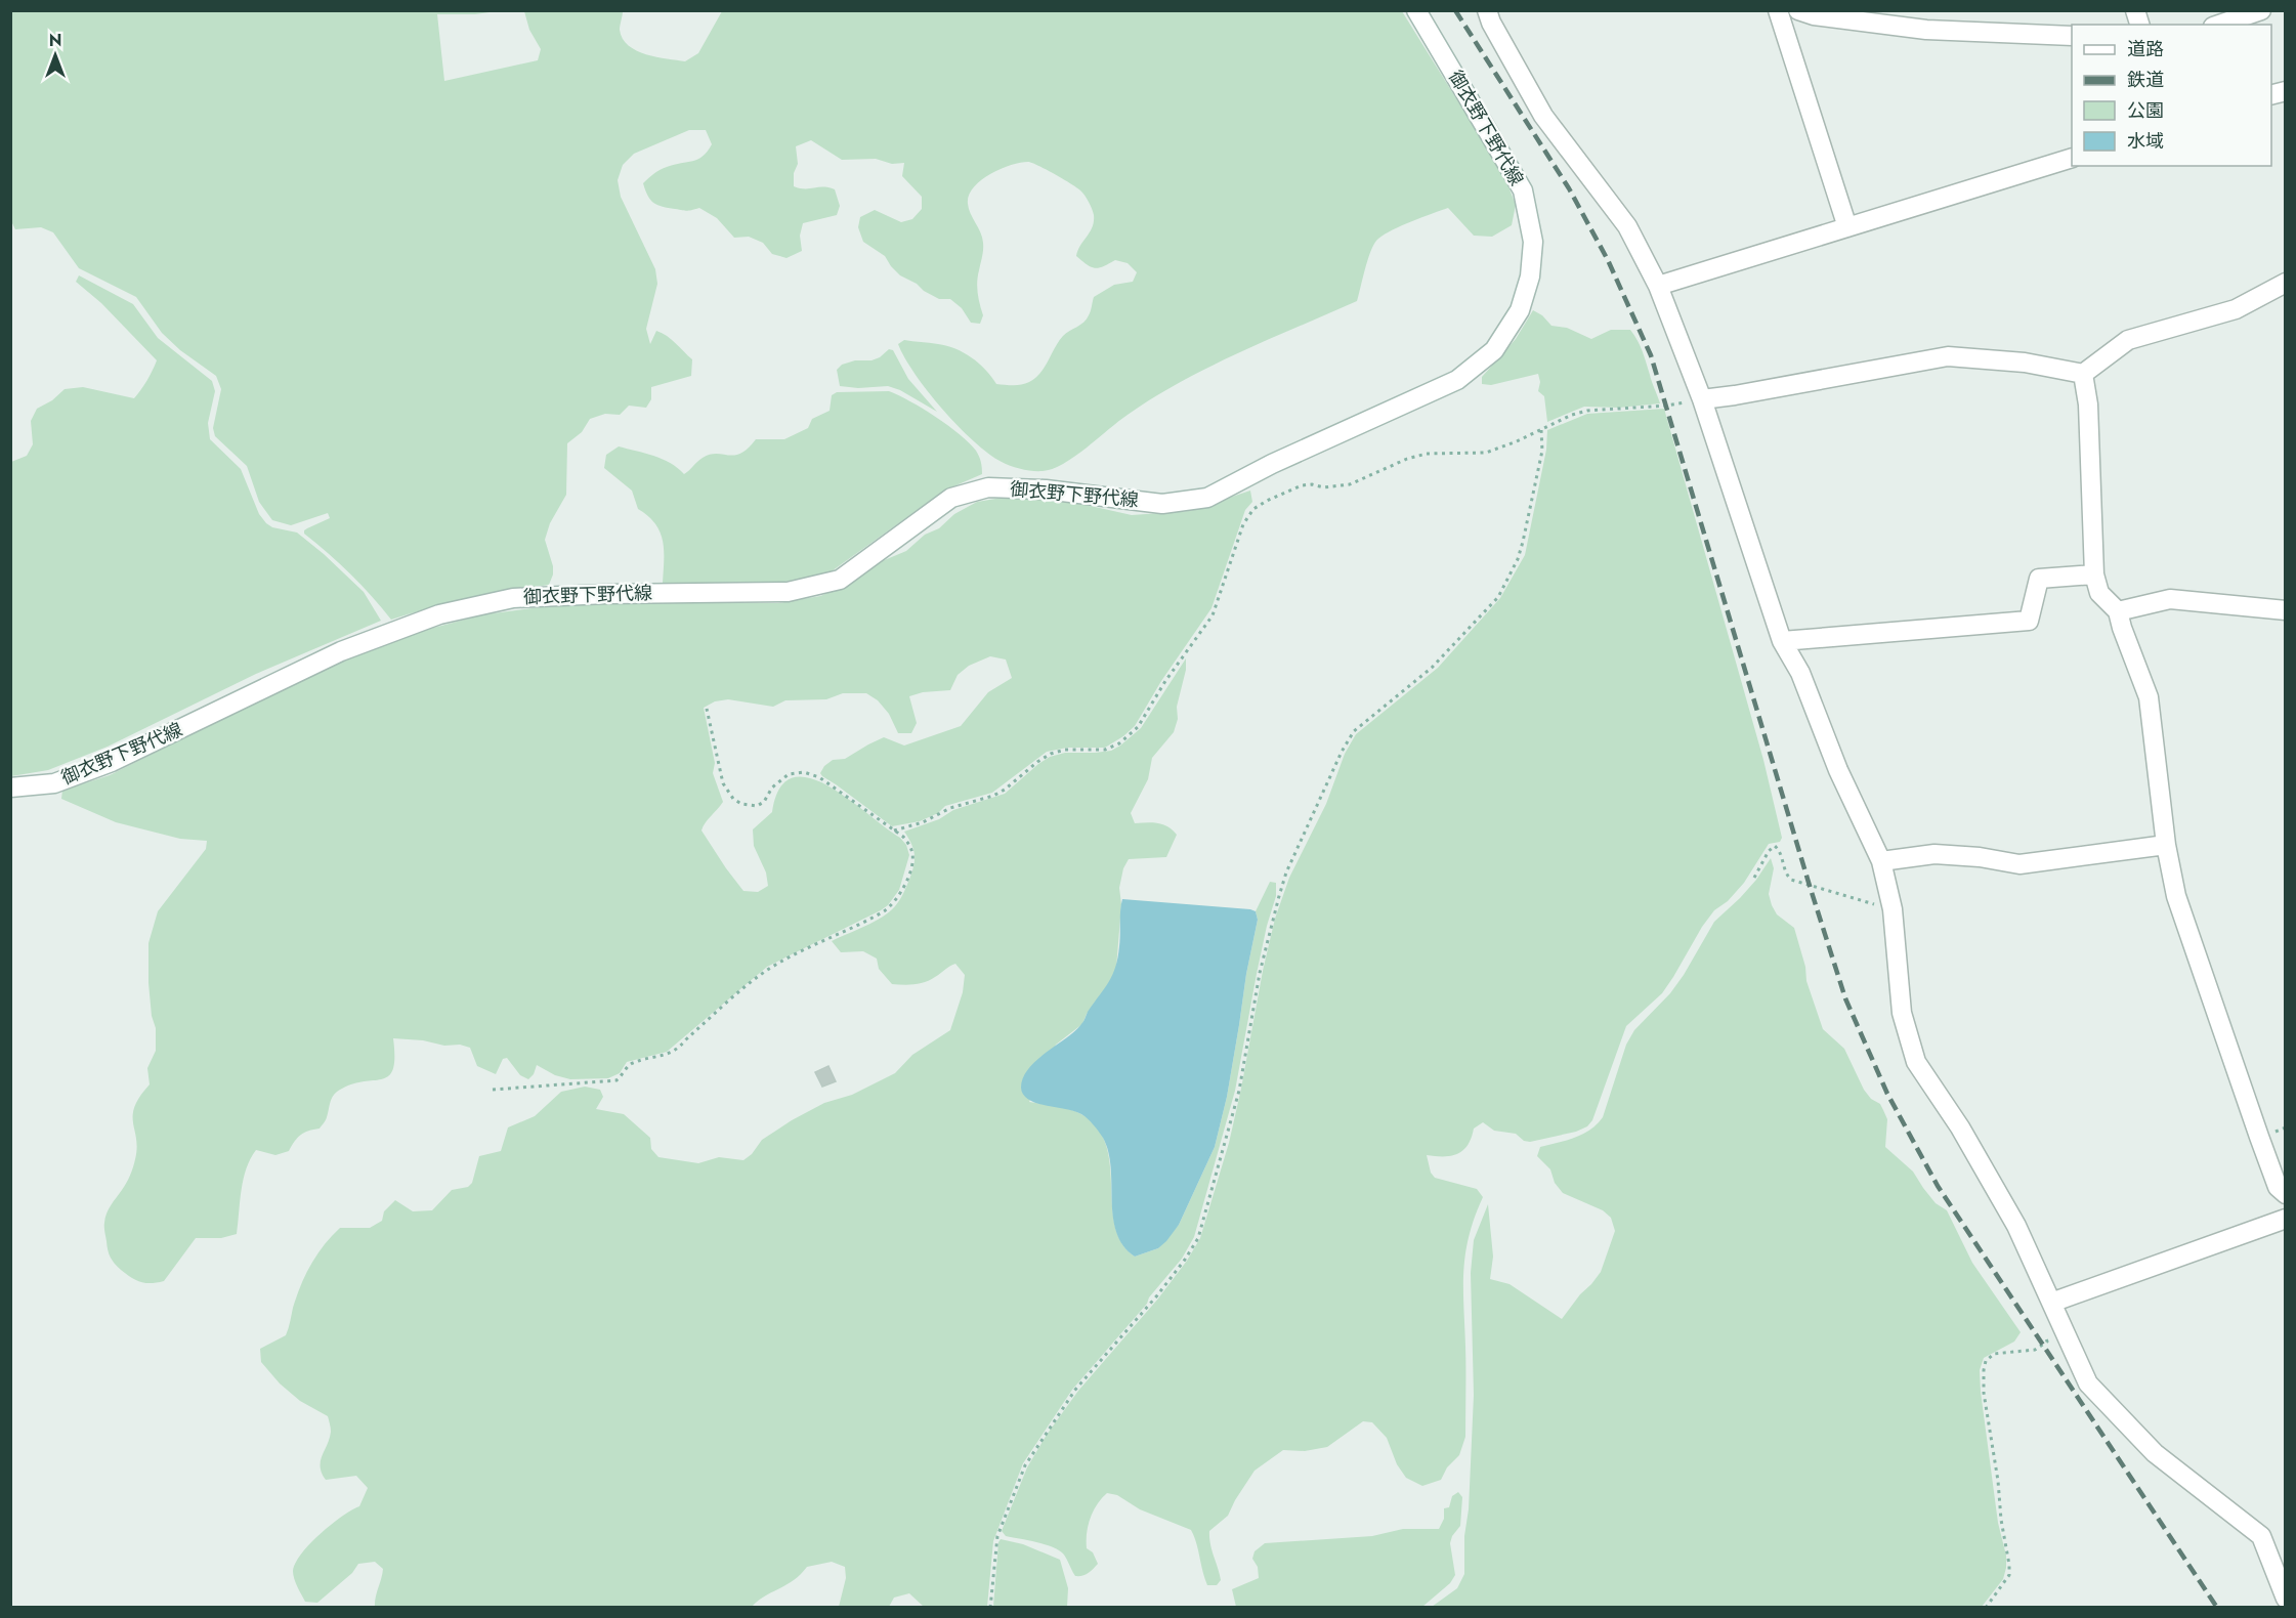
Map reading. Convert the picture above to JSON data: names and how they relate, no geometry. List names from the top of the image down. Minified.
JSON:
{"streets":{"street":["御衣野下野代線"]},"legend":["道路","鉄道","公園","水域"],"north":"top"}
